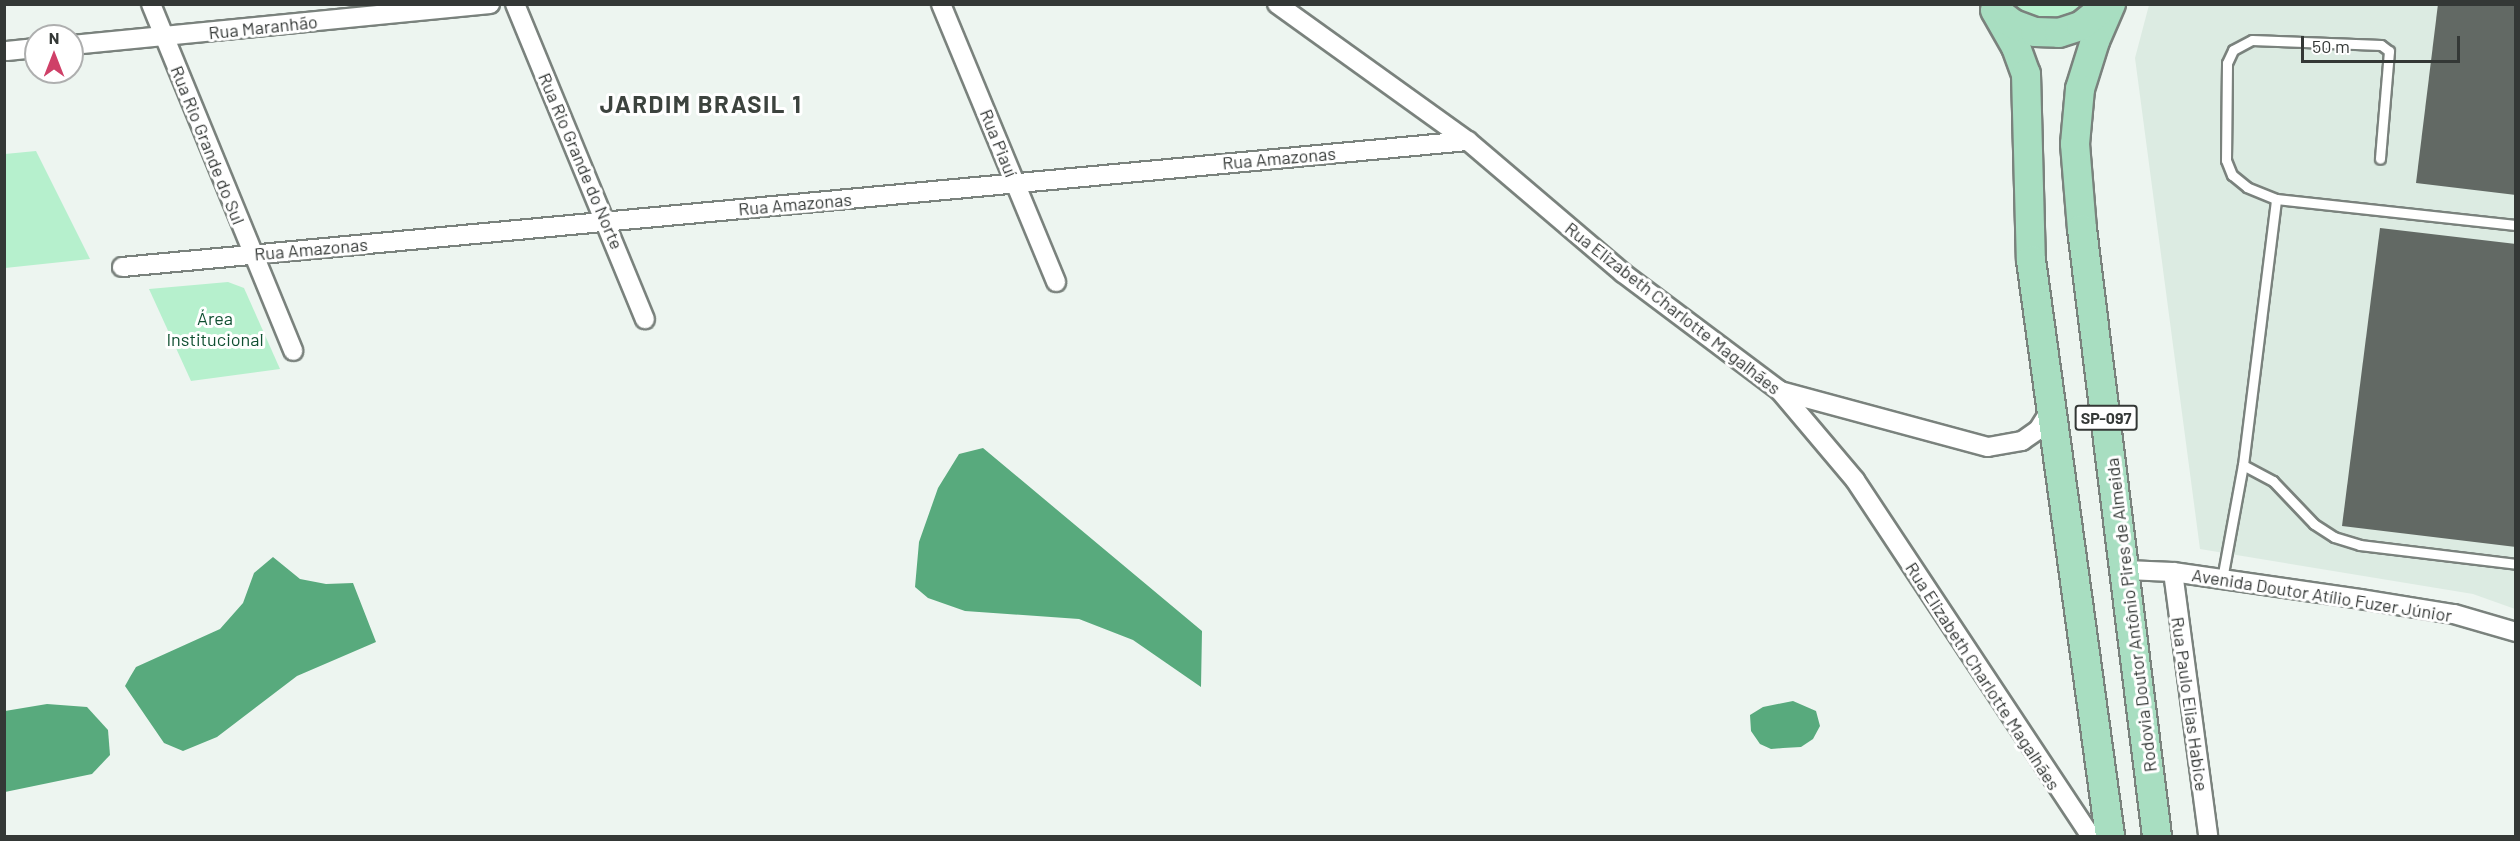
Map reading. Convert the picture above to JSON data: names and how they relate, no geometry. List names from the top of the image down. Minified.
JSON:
{"streets":{"main road":["SP-097","Rodovia Doutor Antônio Pires de Almeida"],"street":["Rua Maranhão","Rua Piauí","Rua Rio Grande do Sul","Rua Amazonas","Rua Rio Grande do Norte","Rua Elizabeth Charlotte Magalhães","Avenida Doutor Atílio Fuzer Júnior","Rua Paulo Elias Habice"]},"crossings":[["Rua Maranhão","Rua Rio Grande do Sul"],["Rua Piauí","Rua Amazonas"],["Rua Rio Grande do Sul","Rua Amazonas"],["Rua Amazonas","Rua Rio Grande do Norte"],["Rua Amazonas","Rua Elizabeth Charlotte Magalhães"],["Avenida Doutor Atílio Fuzer Júnior","Rodovia Doutor Antônio Pires de Almeida"],["Avenida Doutor Atílio Fuzer Júnior","Rua Paulo Elias Habice"]],"districts":["JARDIM BRASIL 1"],"parks":["Área Institucional"],"scale_bar":"50 m","north":"top"}
